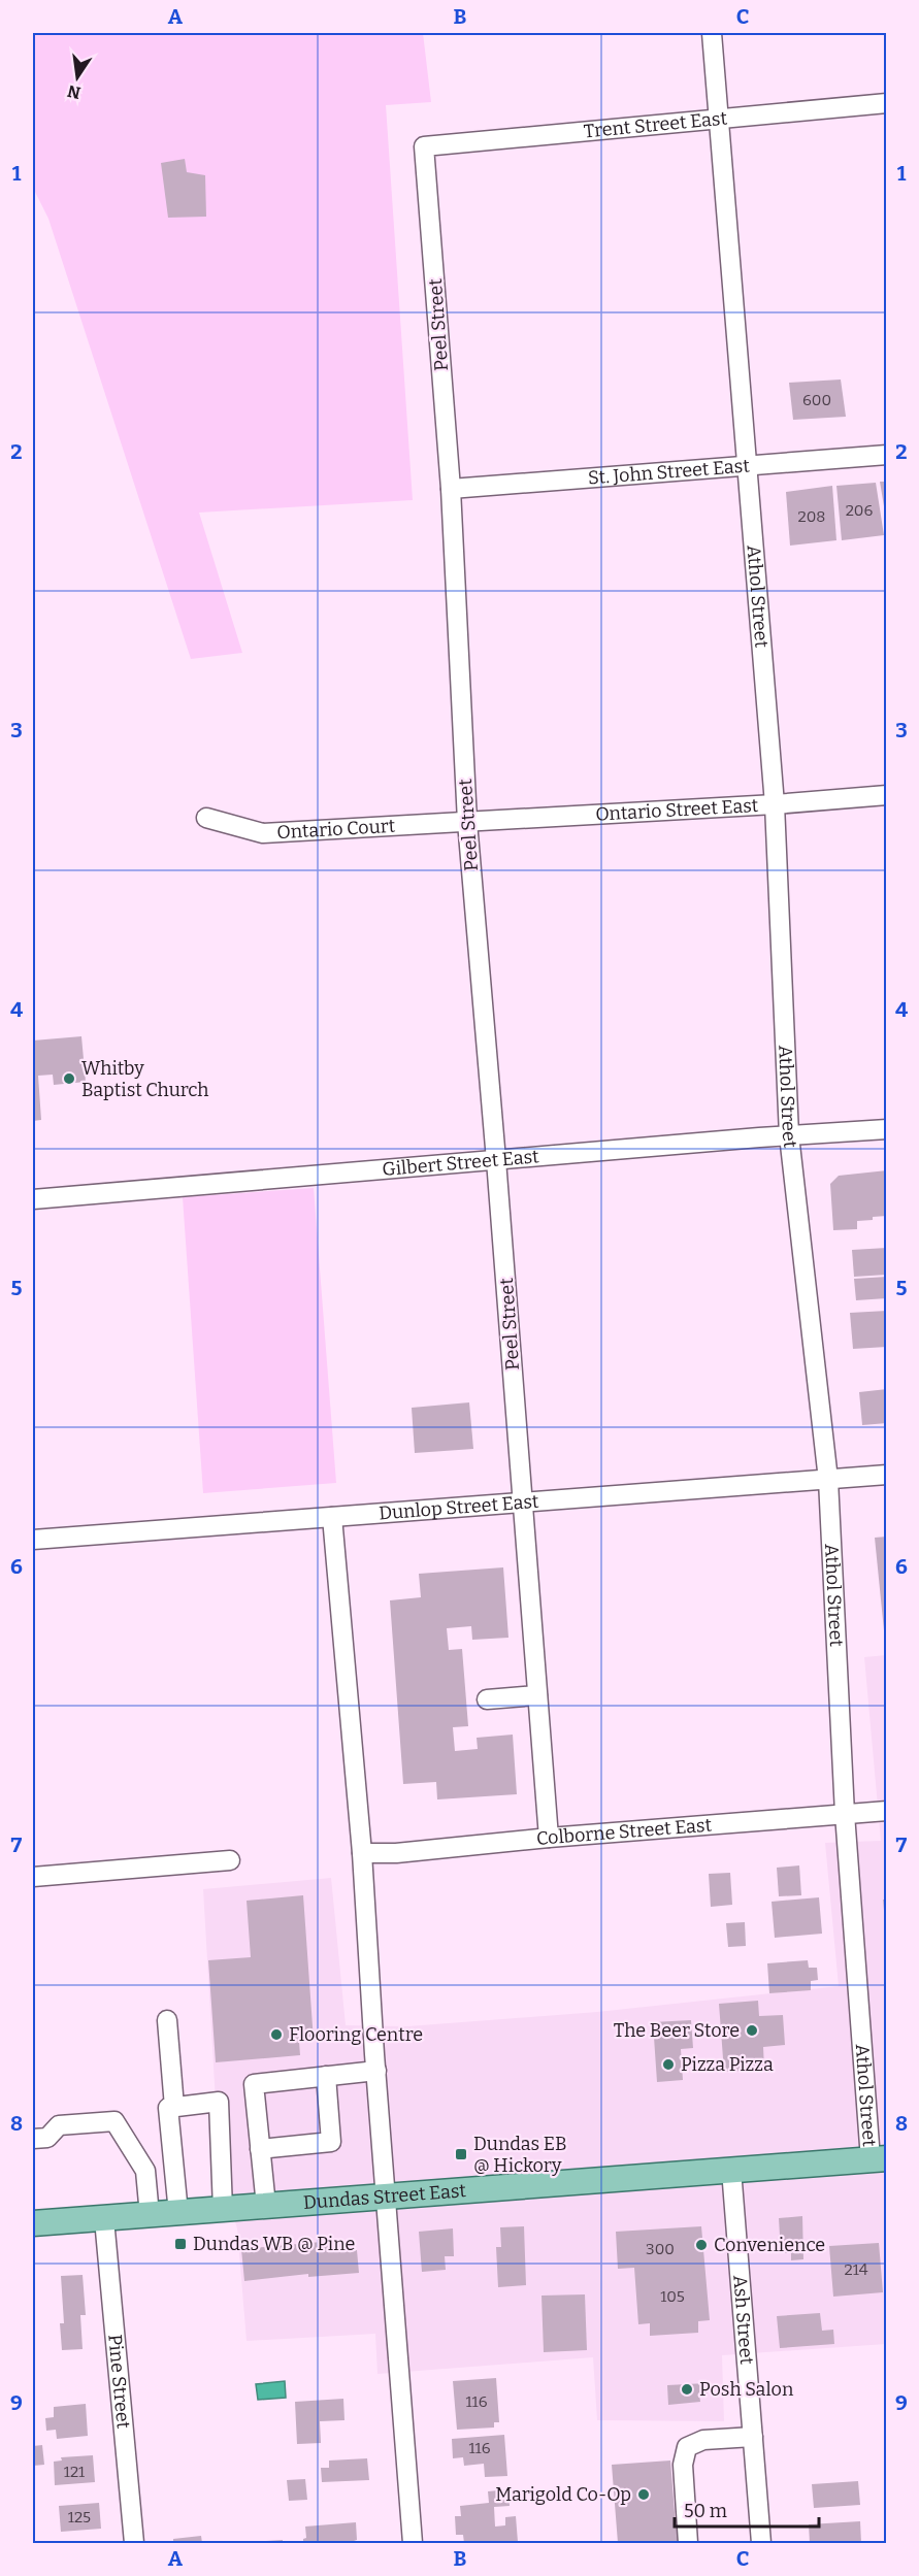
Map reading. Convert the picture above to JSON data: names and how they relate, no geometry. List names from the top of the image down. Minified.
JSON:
{"streets":{"main road":["Dundas Street East"],"street":["Trent Street East","Peel Street","St. John Street East","Athol Street","Ontario Street East","Ontario Court","Gilbert Street East","Dunlop Street East","Colborne Street East","Ash Street","Pine Street"]},"crossings":[["Trent Street East","Peel Street"],["Trent Street East","Athol Street"],["Peel Street","St. John Street East"],["Peel Street","Ontario Street East"],["Peel Street","Ontario Court"],["Peel Street","Gilbert Street East"],["Peel Street","Dunlop Street East"],["Peel Street","Colborne Street East"],["St. John Street East","Athol Street"],["Athol Street","Ontario Street East"],["Athol Street","Gilbert Street East"],["Athol Street","Dunlop Street East"],["Athol Street","Colborne Street East"],["Athol Street","Dundas Street East"],["Ontario Street East","Ontario Court"],["Dundas Street East","Ash Street"],["Dundas Street East","Pine Street"]],"places":{"other":["Whitby Baptist Church","The Beer Store","Flooring Centre","Pizza Pizza","Convenience","Posh Salon","Marigold Co-Op"],"transit":["Dundas EB @ Hickory","Dundas WB @ Pine"]},"house_numbers":["600","206","208","300","214","105","116","116","121","125"],"scale_bar":"50 m","north":"bottom","grid":{"columns":["A","B","C"],"rows":["1","2","3","4","5","6","7","8","9"]}}
